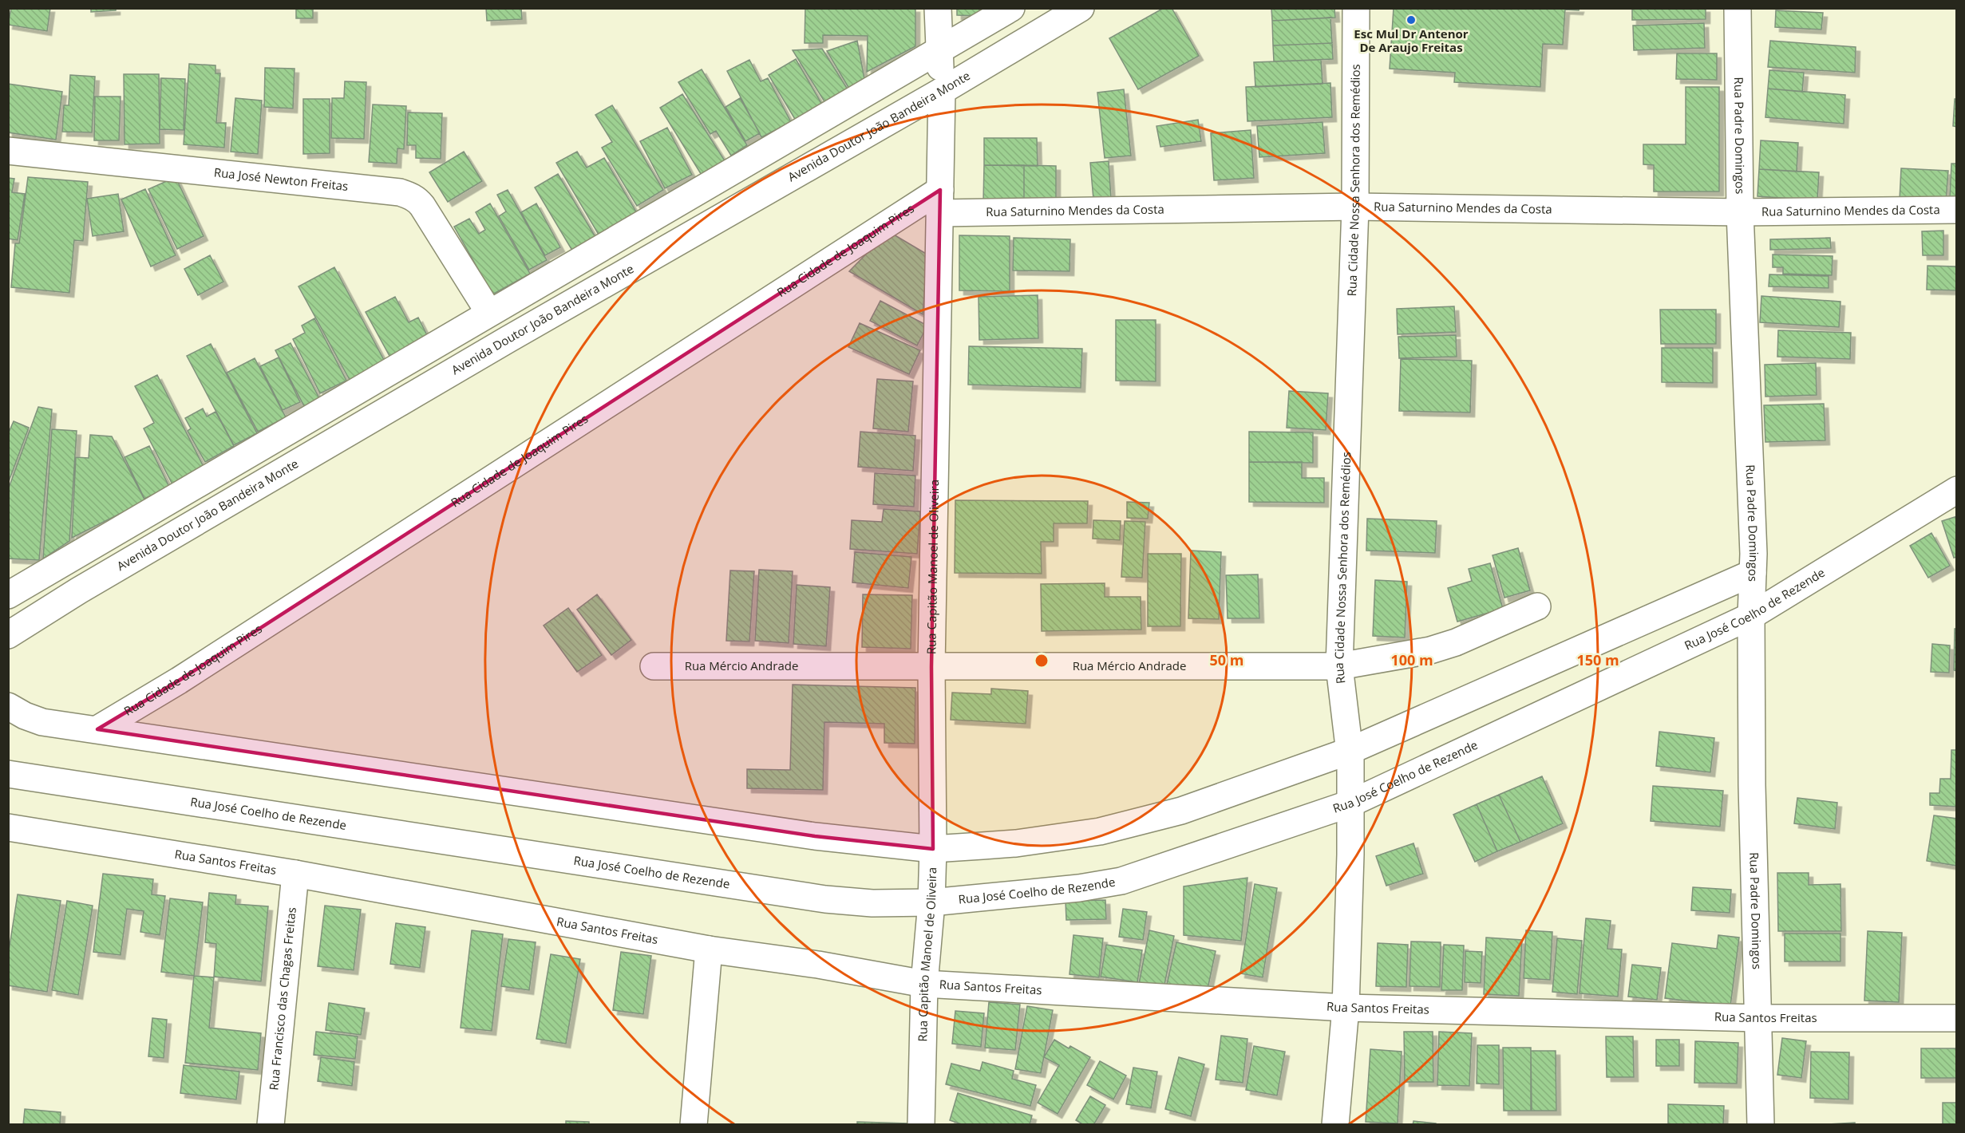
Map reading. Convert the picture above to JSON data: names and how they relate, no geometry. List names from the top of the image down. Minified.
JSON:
{"streets":{"street":["Avenida Doutor João Bandeira Monte","Rua Padre Domingos","Rua José Newton Freitas","Rua Cidade Nossa Senhora dos Remédios","Rua Saturnino Mendes da Costa","Rua Cidade de Joaquim Pires","Rua Capitão Manoel de Oliveira","Rua José Coelho de Rezende","Rua Mércio Andrade","Rua Santos Freitas","Rua Francisco das Chagas Freitas"]},"crossings":[["Avenida Doutor João Bandeira Monte","Rua Capitão Manoel de Oliveira"],["Rua Padre Domingos","Rua Saturnino Mendes da Costa"],["Rua Padre Domingos","Rua José Coelho de Rezende"],["Rua Padre Domingos","Rua Santos Freitas"],["Rua Cidade Nossa Senhora dos Remédios","Rua Saturnino Mendes da Costa"],["Rua Cidade Nossa Senhora dos Remédios","Rua José Coelho de Rezende"],["Rua Cidade Nossa Senhora dos Remédios","Rua Mércio Andrade"],["Rua Cidade Nossa Senhora dos Remédios","Rua Santos Freitas"],["Rua Saturnino Mendes da Costa","Rua Cidade de Joaquim Pires"],["Rua Saturnino Mendes da Costa","Rua Capitão Manoel de Oliveira"],["Rua Cidade de Joaquim Pires","Rua Capitão Manoel de Oliveira"],["Rua Capitão Manoel de Oliveira","Rua José Coelho de Rezende"],["Rua Capitão Manoel de Oliveira","Rua Mércio Andrade"],["Rua Capitão Manoel de Oliveira","Rua Santos Freitas"],["Rua Santos Freitas","Rua Francisco das Chagas Freitas"]],"places":["Esc Mul Dr Antenor De Araujo Freitas"],"rings":["50 m","100 m","150 m"]}
